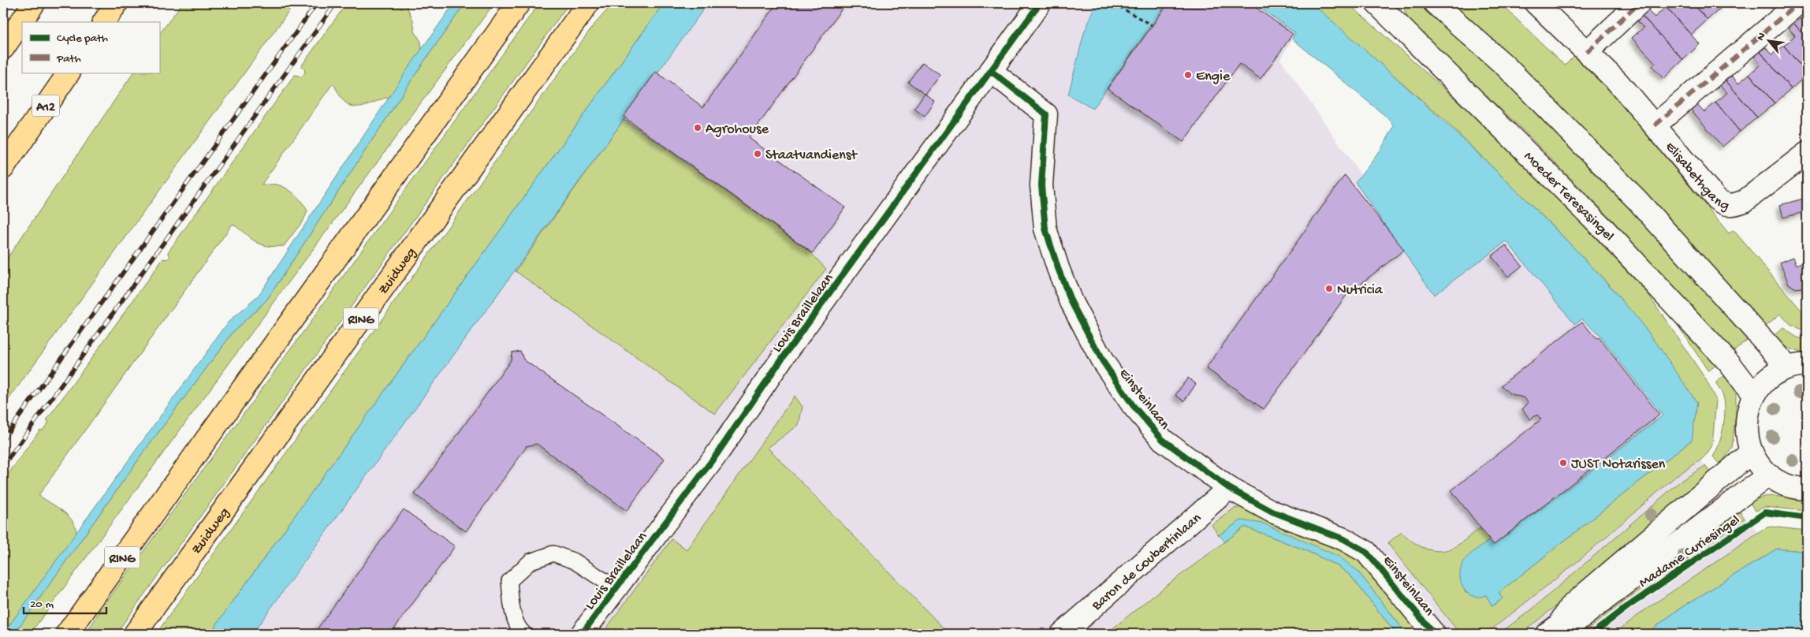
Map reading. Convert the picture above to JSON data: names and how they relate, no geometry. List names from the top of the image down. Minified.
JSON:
{"streets":{"main road":["A12","Zuidweg","RING"],"street":["Elisabethgang","Moeder Teresasingel","Louis Braillelaan","Einsteinlaan","Madame Curiesingel","Baron de Coubertinlaan"]},"crossings":[["Louis Braillelaan","Einsteinlaan"],["Einsteinlaan","Baron de Coubertinlaan"]],"places":["Engie","Agrohouse","Staatvandienst","Nutricia","JUST Notarissen"],"legend":["Cycle path","Path"],"scale_bar":"20 m","north":"top left"}
